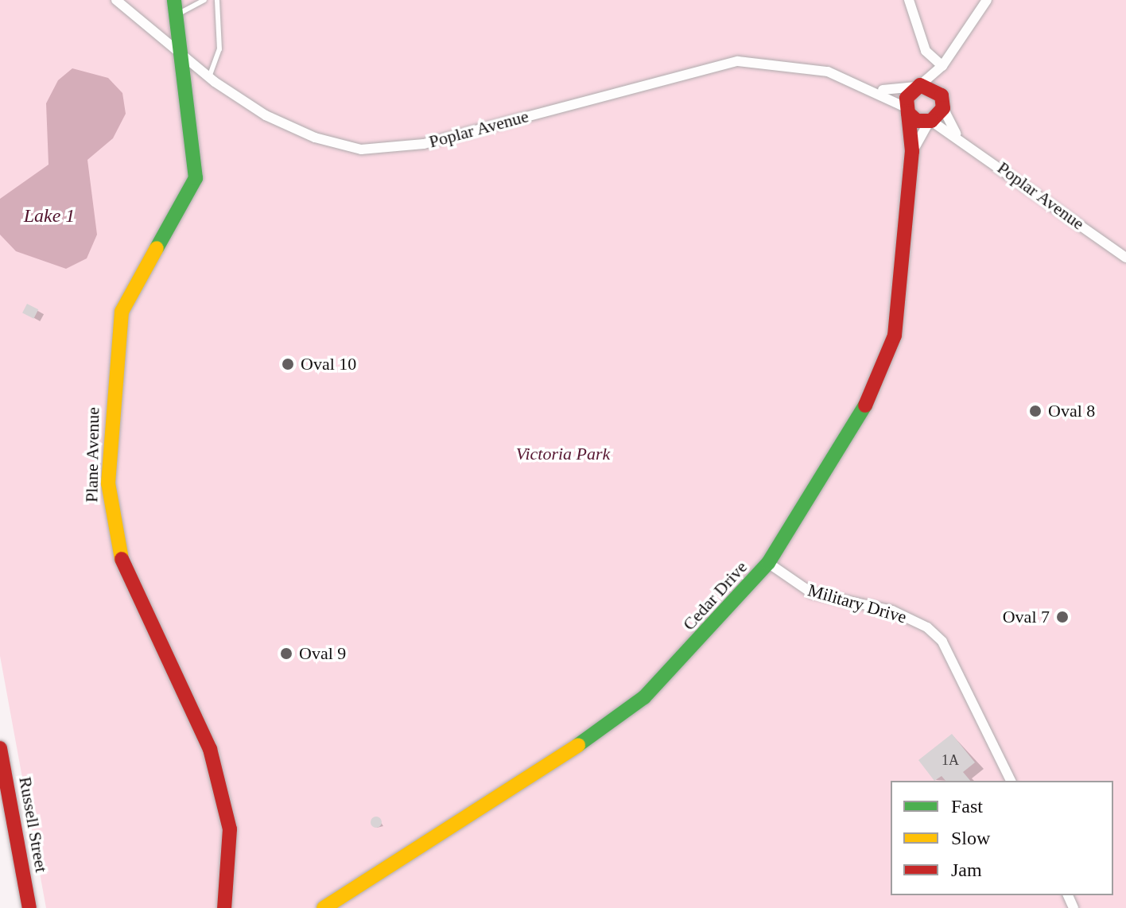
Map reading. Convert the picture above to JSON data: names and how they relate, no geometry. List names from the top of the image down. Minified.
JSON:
{"streets":{"street":["Poplar Avenue","Plane Avenue","Cedar Drive","Military Drive","Russell Street"]},"crossings":[["Poplar Avenue","Plane Avenue"],["Poplar Avenue","Cedar Drive"],["Cedar Drive","Military Drive"]],"water":["Lake 1"],"parks":["Victoria Park"],"places":["Oval 10","Oval 8","Oval 7","Oval 9"],"house_numbers":["1A"],"legend":["Fast","Slow","Jam"]}
